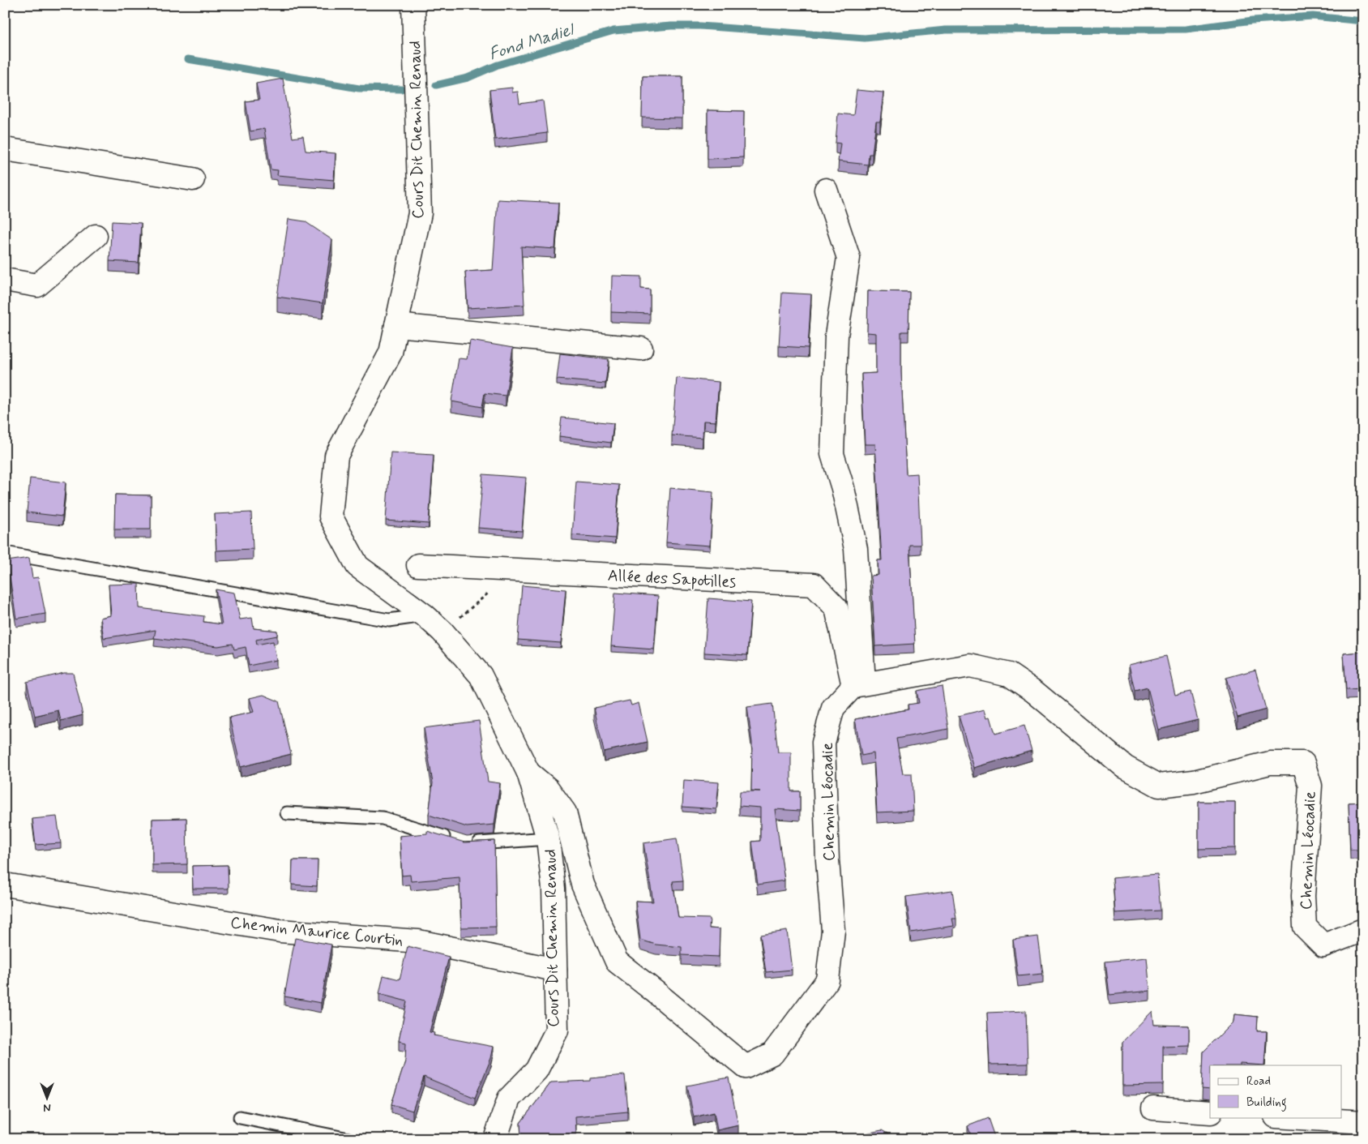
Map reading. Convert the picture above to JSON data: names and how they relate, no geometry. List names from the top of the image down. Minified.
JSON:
{"streets":{"street":["Cours Dit Chemin Renaud","Allée des Sapotilles","Chemin Léocadie","Chemin Maurice Courtin"]},"crossings":[["Cours Dit Chemin Renaud","Chemin Léocadie"],["Cours Dit Chemin Renaud","Chemin Maurice Courtin"],["Allée des Sapotilles","Chemin Léocadie"]],"water":["Fond Madiel"],"legend":["Road","Building"],"north":"bottom"}
